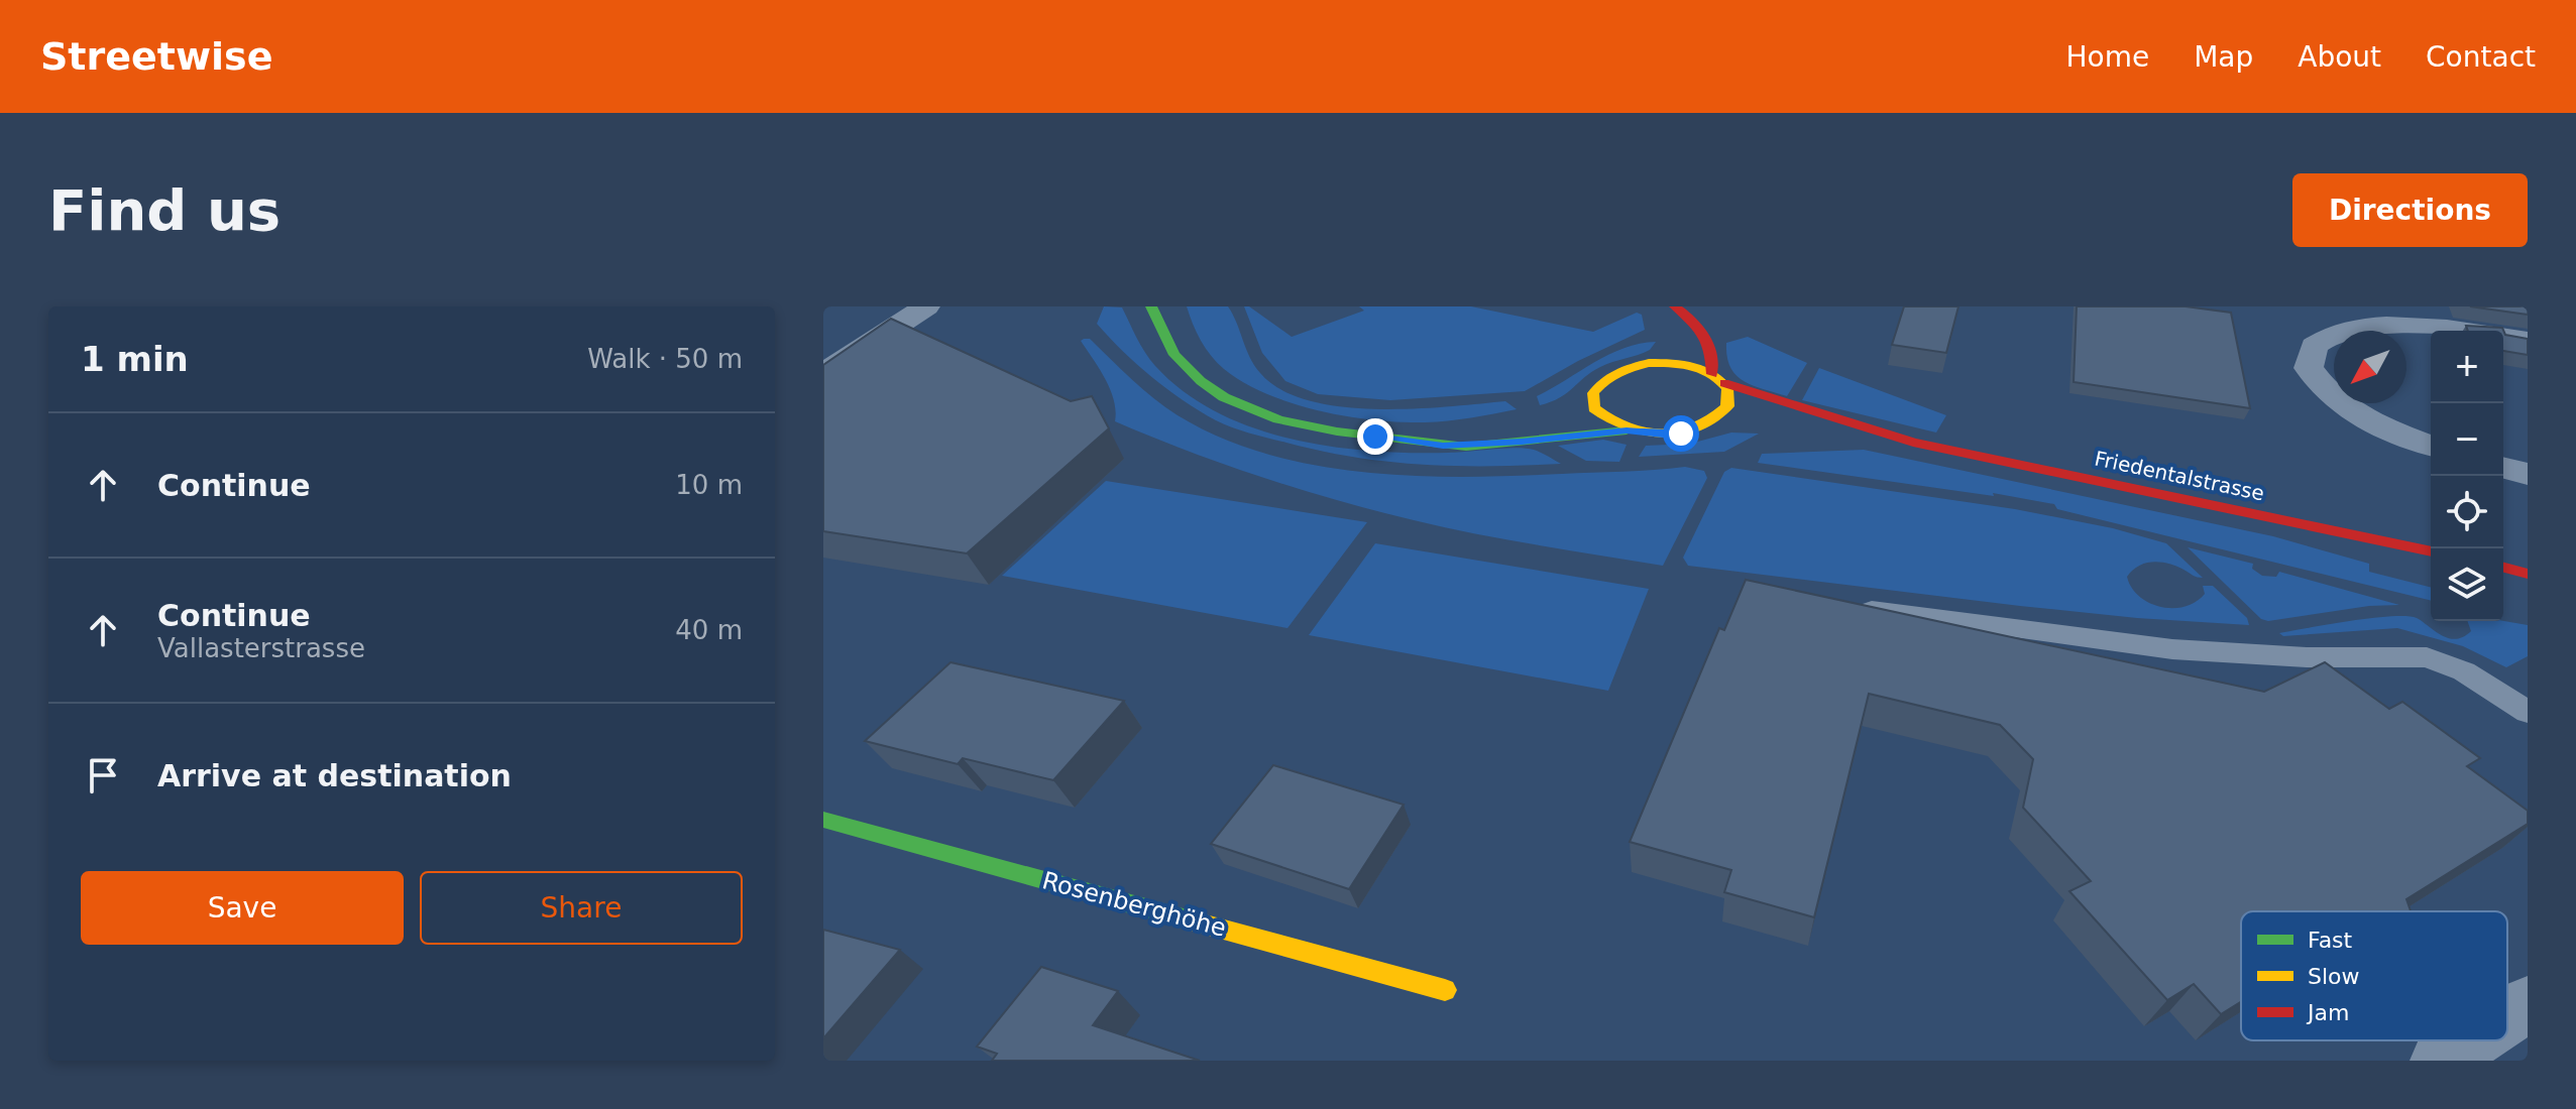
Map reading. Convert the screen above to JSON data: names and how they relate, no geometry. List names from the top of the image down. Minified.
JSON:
{"streets":{"main road":["Friedentalstrasse","Rosenberghöhe"]},"legend":["Fast","Slow","Jam"],"north":"bottom left","page":{"header":"Streetwise","nav":["Home","Map","About","Contact"],"buttons":["Directions",["Save","Share"]],"title":"Find us","heading":["1 min","Walk · 50 m"],"map_buttons":["+","−"],"list":[["Continue","10 m"],["Continue","Vallasterstrasse","40 m"],"Arrive at destination"]}}
